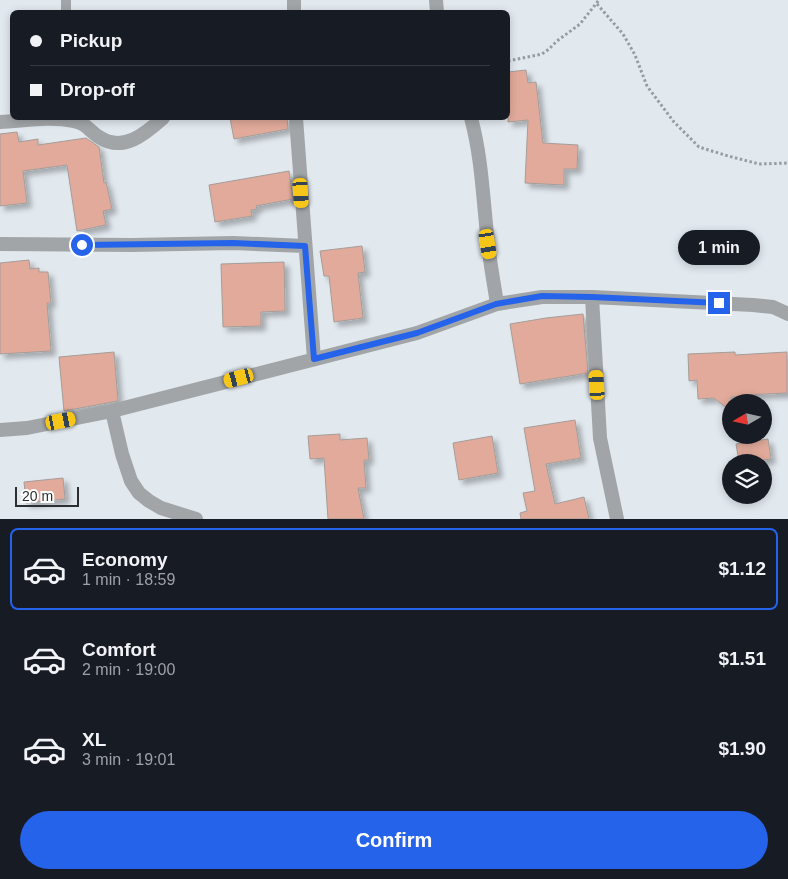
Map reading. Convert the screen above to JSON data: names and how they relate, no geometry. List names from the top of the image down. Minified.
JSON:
{"scale_bar":"20 m","north":"left","page":{"banner":["Pickup","Drop-off"],"bubble":"1 min","scale":"20 m","list":[{"name":"Economy","note":"1 min · 18:59","value":"$1.12"},{"name":"Comfort","note":"2 min · 19:00","value":"$1.51"},{"name":"XL","note":"3 min · 19:01","value":"$1.90"}],"buttons":"Confirm"}}
